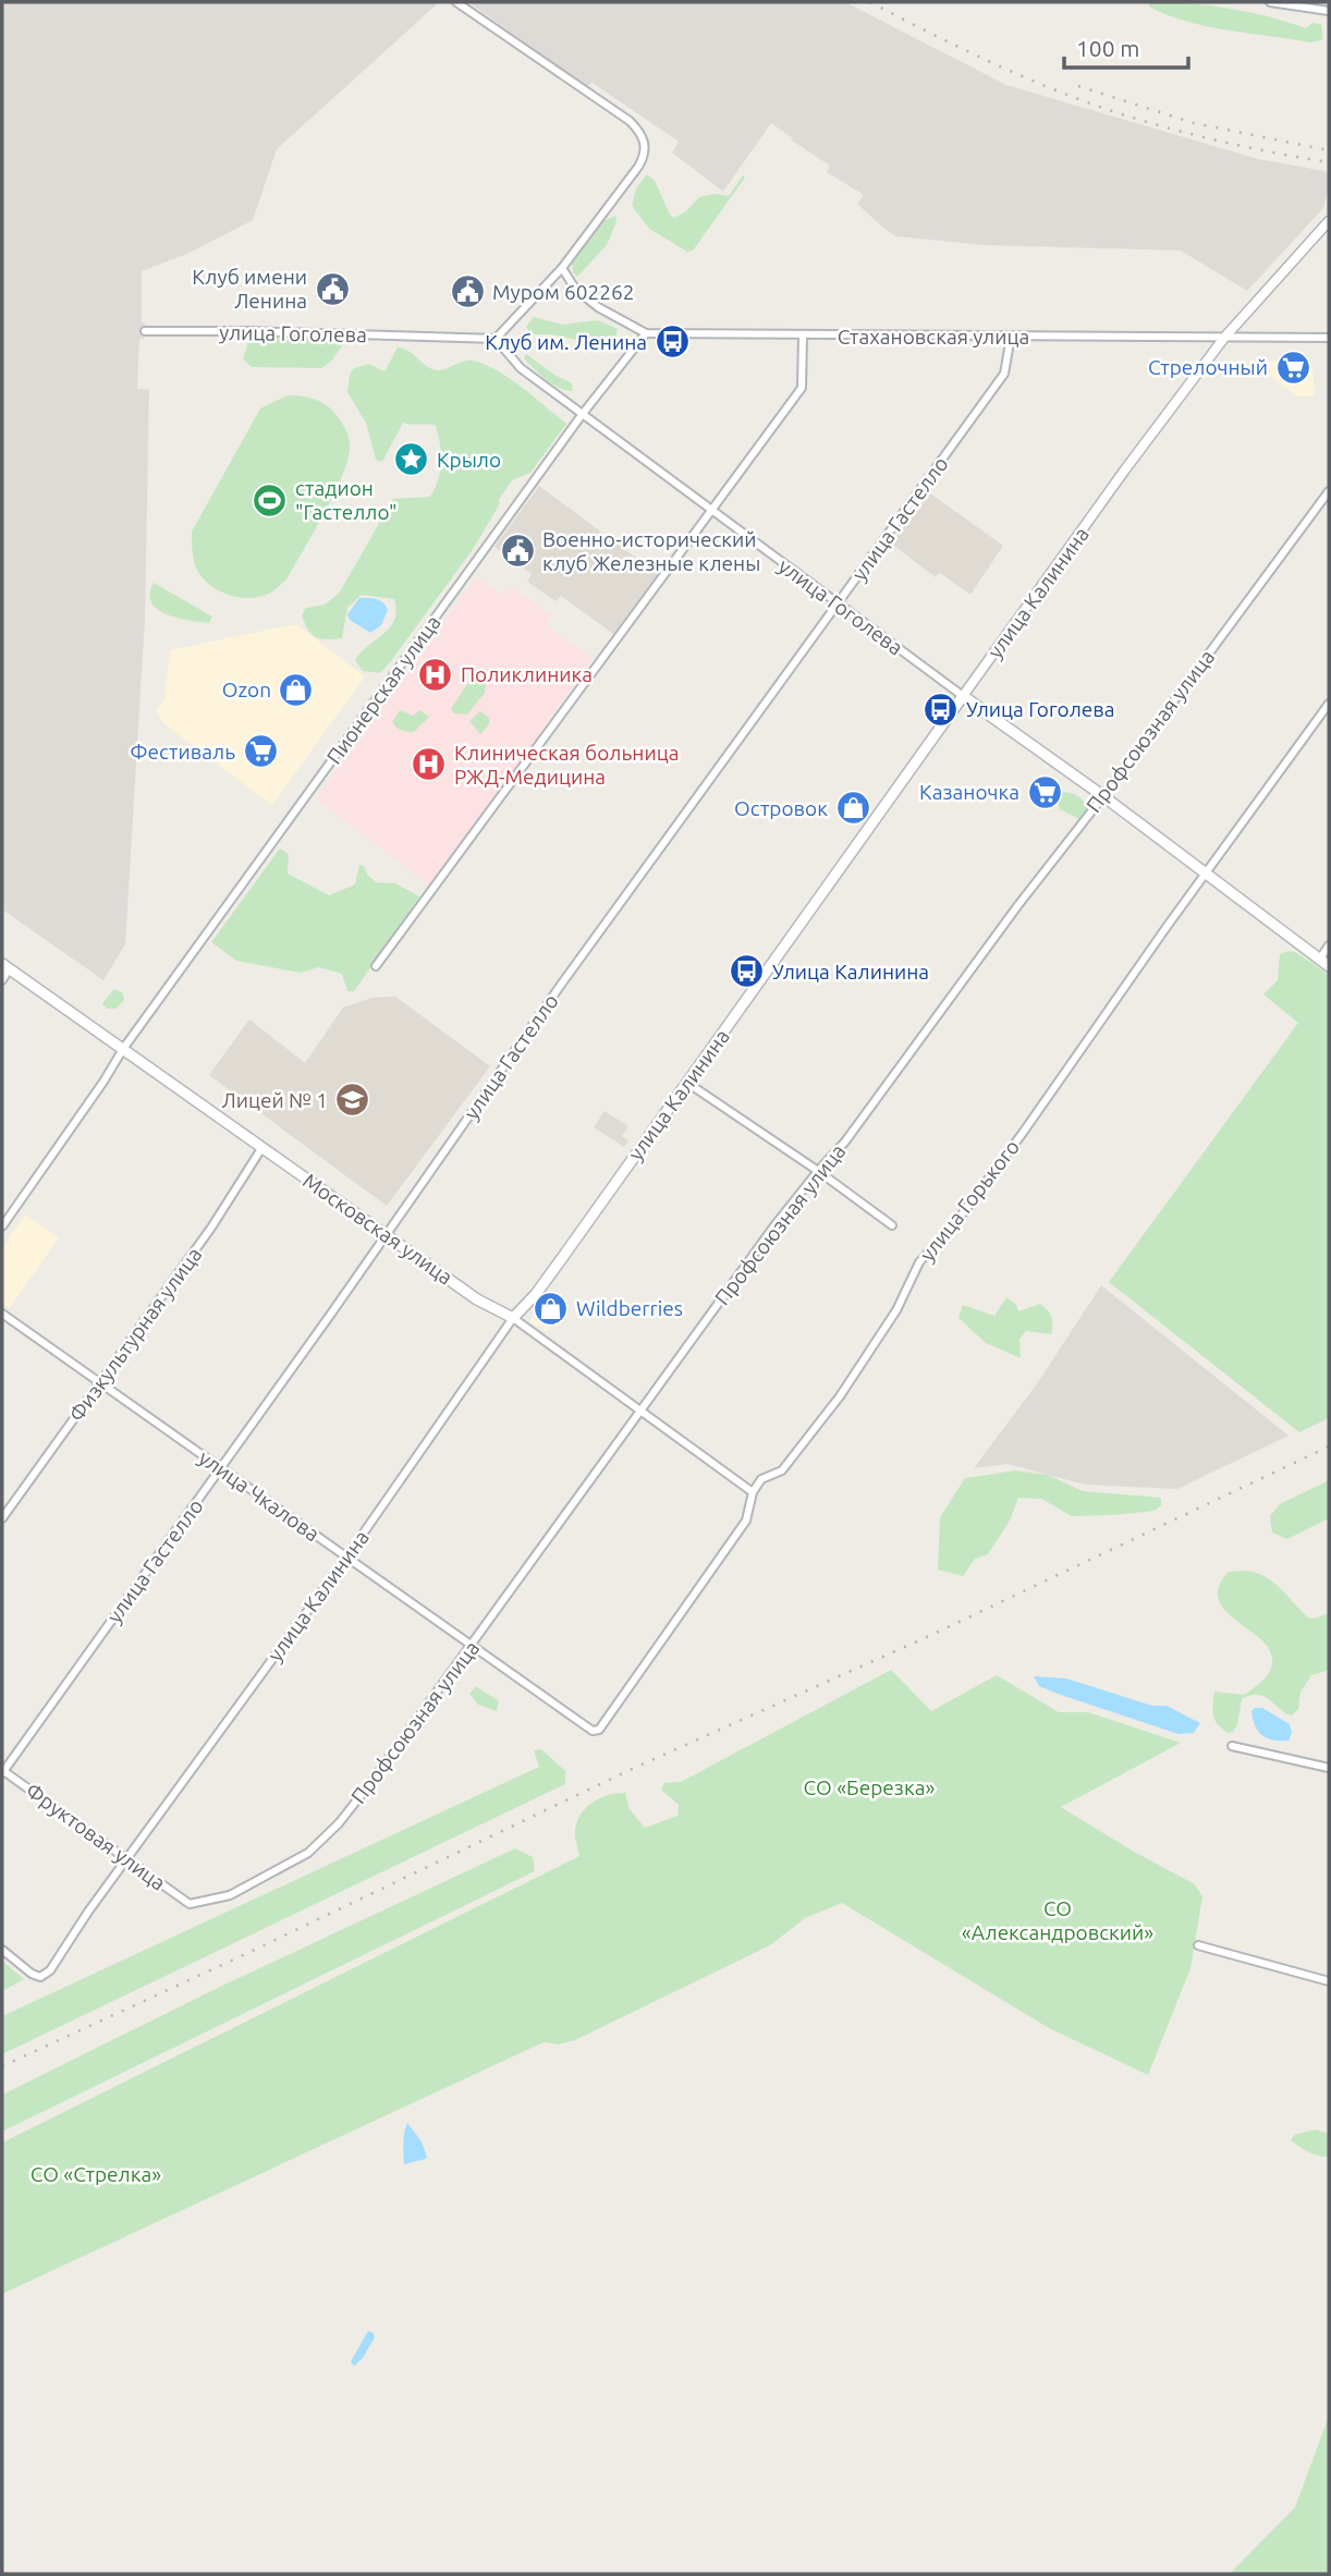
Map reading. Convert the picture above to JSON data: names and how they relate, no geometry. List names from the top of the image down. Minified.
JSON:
{"streets":{"main road":["улица Гоголева","улица Калинина","Московская улица"],"street":["Стахановская улица","улица Гастелло","Пионерская улица","Профсоюзная улица","улица Горького","Физкультурная улица","улица Чкалова","Фруктовая улица"]},"crossings":[["улица Гоголева","улица Гастелло"],["улица Гоголева","улица Калинина"],["улица Гоголева","Пионерская улица"],["улица Гоголева","Профсоюзная улица"],["улица Гоголева","улица Горького"],["Стахановская улица","улица Гастелло"],["Стахановская улица","улица Калинина"],["Стахановская улица","Пионерская улица"],["улица Гастелло","Московская улица"],["улица Гастелло","улица Чкалова"],["улица Гастелло","Фруктовая улица"],["улица Калинина","Московская улица"],["улица Калинина","улица Чкалова"],["улица Калинина","Фруктовая улица"],["Пионерская улица","Московская улица"],["Профсоюзная улица","Московская улица"],["Профсоюзная улица","улица Чкалова"],["Профсоюзная улица","Фруктовая улица"],["улица Горького","Московская улица"],["улица Горького","улица Чкалова"],["Московская улица","Физкультурная улица"],["Московская улица","улица Чкалова"],["Физкультурная улица","улица Чкалова"]],"parks":["СО «Березка»","СО «Александровский»","СО «Стрелка»"],"places":{"public building":["Клуб имени Ленина","Муром 602262","Военно-исторический клуб Железные клены"],"bus stop":["Клуб им. Ленина","Улица Гоголева","Улица Калинина"],"supermarket":["Стрелочный","Фестиваль","Казаночка"],"place":["Крыло"],"sports":["стадион \"Гастелло\""],"hospital":["Поликлиника","Клиническая больница РЖД-Медицина"],"shop":["Ozon","Островок","Wildberries"],"school or university":["Лицей № 1"]},"scale_bar":"100 m"}
